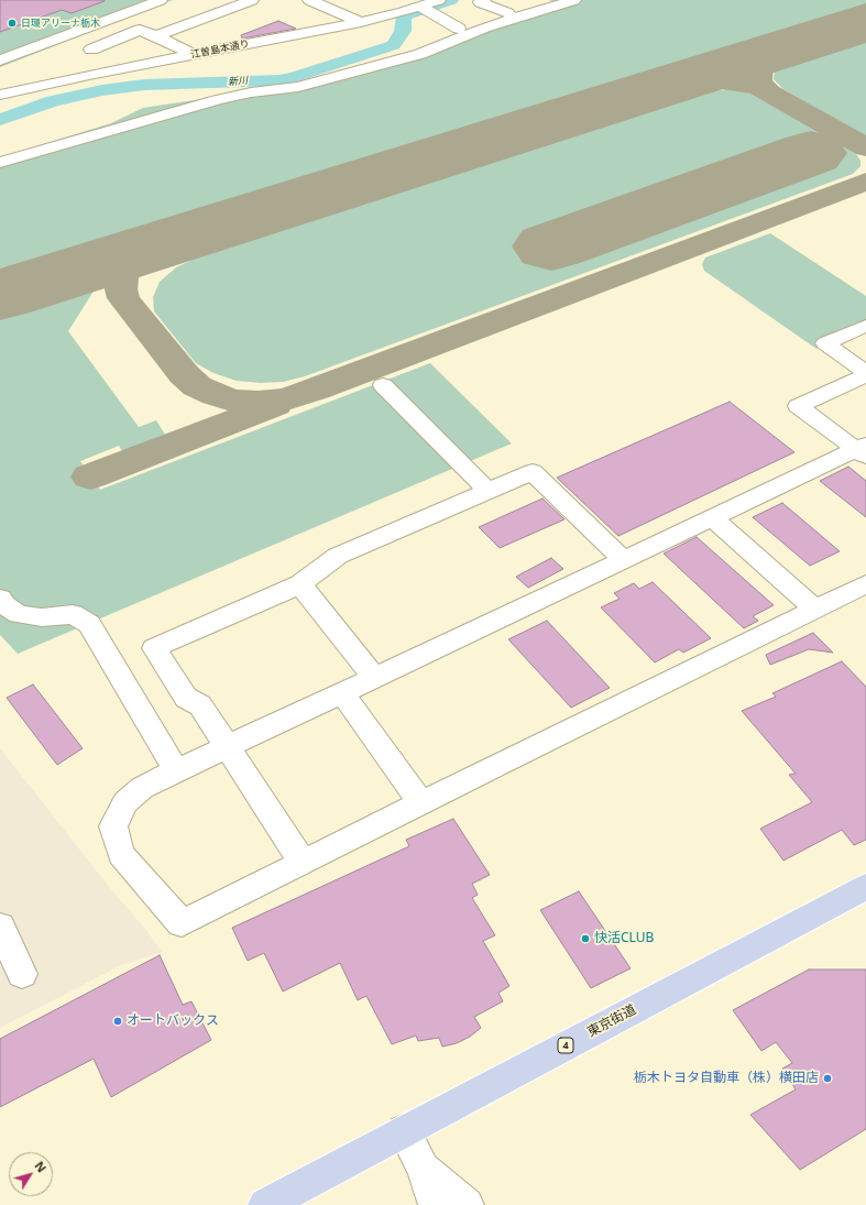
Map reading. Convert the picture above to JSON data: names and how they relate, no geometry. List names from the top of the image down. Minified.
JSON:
{"streets":{"highway":["東京街道","4"],"street":["江曽島本通り"]},"water":["新川"],"places":["日環アリーナ栃木","快活CLUB","オートバックス","栃木トヨタ自動車（株）横田店"],"north":"top right"}
